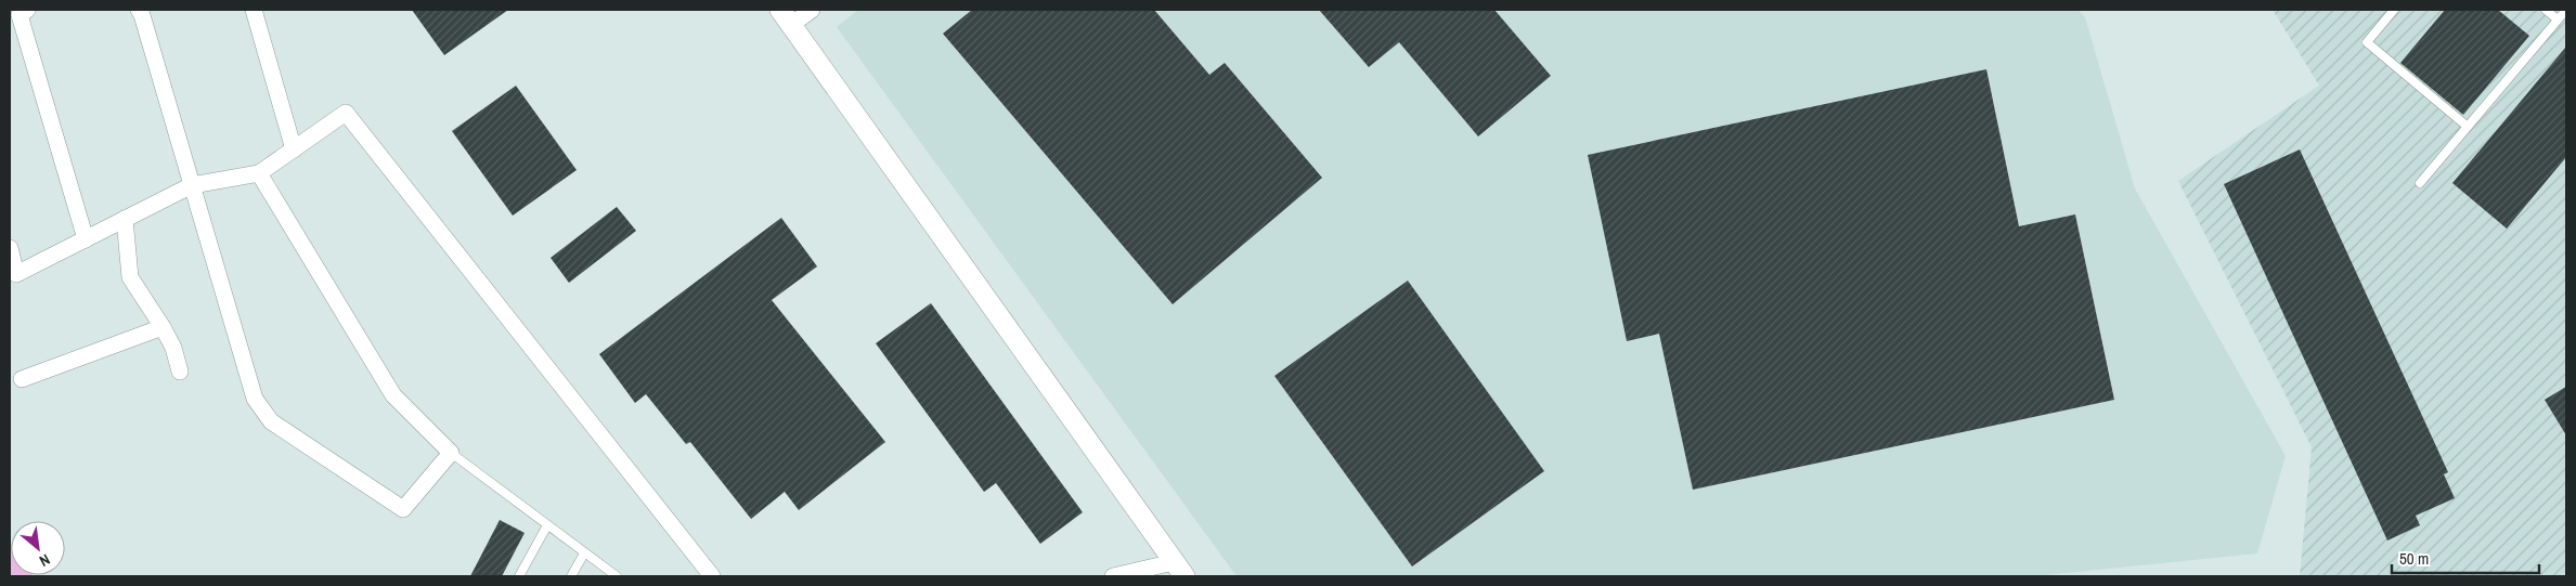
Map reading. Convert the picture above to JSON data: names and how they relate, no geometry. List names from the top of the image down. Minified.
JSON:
{"scale_bar":"50 m","north":"bottom right"}
